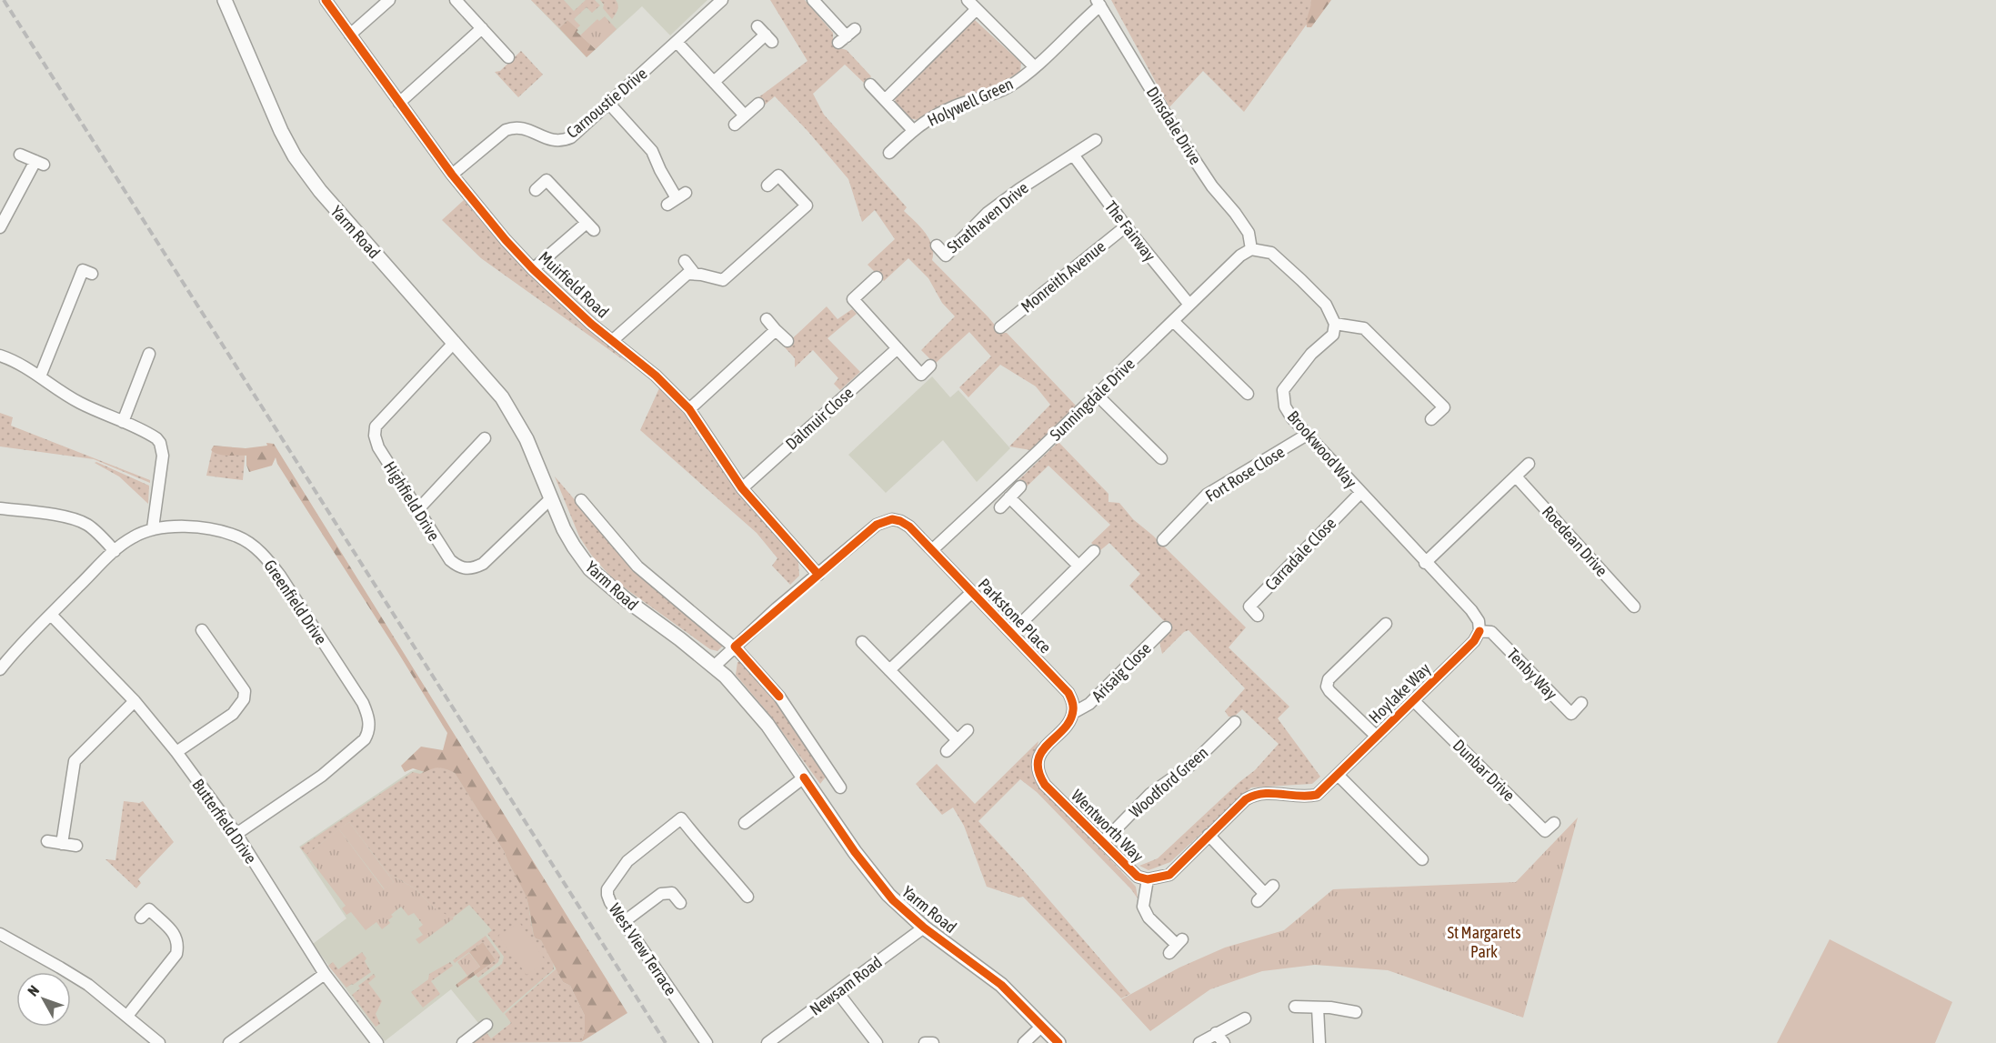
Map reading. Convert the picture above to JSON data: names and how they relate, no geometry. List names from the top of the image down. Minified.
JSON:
{"streets":{"main road":["Yarm Road"],"street":["Holywell Green","Carnoustie Drive","Dinsdale Drive","Strathaven Drive","The Fairway","Monreith Avenue","Muirfield Road","Sunningdale Drive","Dalmuir Close","Brookwood Way","Fort Rose Close","Highfield Drive","Roedean Drive","Carradale Close","Greenfield Drive","Parkstone Place","Arisaig Close","Tenby Way","Hoylake Way","Dunbar Drive","Woodford Green","Butterfield Drive","Wentworth Way","West View Terrace","Newsam Road"]},"crossings":[["Holywell Green","Dinsdale Drive"],["Carnoustie Drive","Muirfield Road"],["Dinsdale Drive","Sunningdale Drive"],["Strathaven Drive","The Fairway"],["The Fairway","Monreith Avenue"],["The Fairway","Sunningdale Drive"],["Yarm Road","Highfield Drive"],["Yarm Road","Newsam Road"],["Muirfield Road","Dalmuir Close"],["Sunningdale Drive","Parkstone Place"],["Brookwood Way","Fort Rose Close"],["Brookwood Way","Carradale Close"],["Brookwood Way","Tenby Way"],["Brookwood Way","Hoylake Way"],["Greenfield Drive","Butterfield Drive"],["Parkstone Place","Arisaig Close"],["Parkstone Place","Wentworth Way"],["Arisaig Close","Wentworth Way"],["Tenby Way","Hoylake Way"],["Hoylake Way","Dunbar Drive"],["Hoylake Way","Wentworth Way"],["Woodford Green","Wentworth Way"]],"parks":["St Margarets Park"],"north":"top left"}
